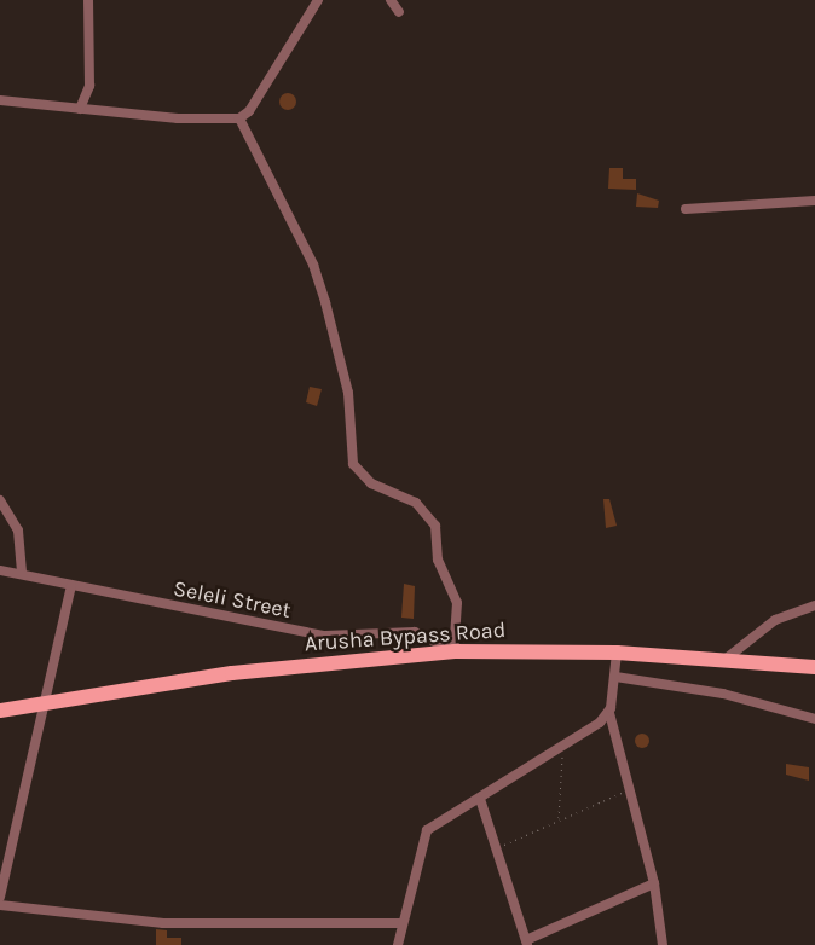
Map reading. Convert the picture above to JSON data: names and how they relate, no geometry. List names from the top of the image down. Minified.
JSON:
{"streets":{"main road":["Arusha Bypass Road"],"street":["Seleli Street"]},"crossings":[["Seleli Street","Arusha Bypass Road"]]}
